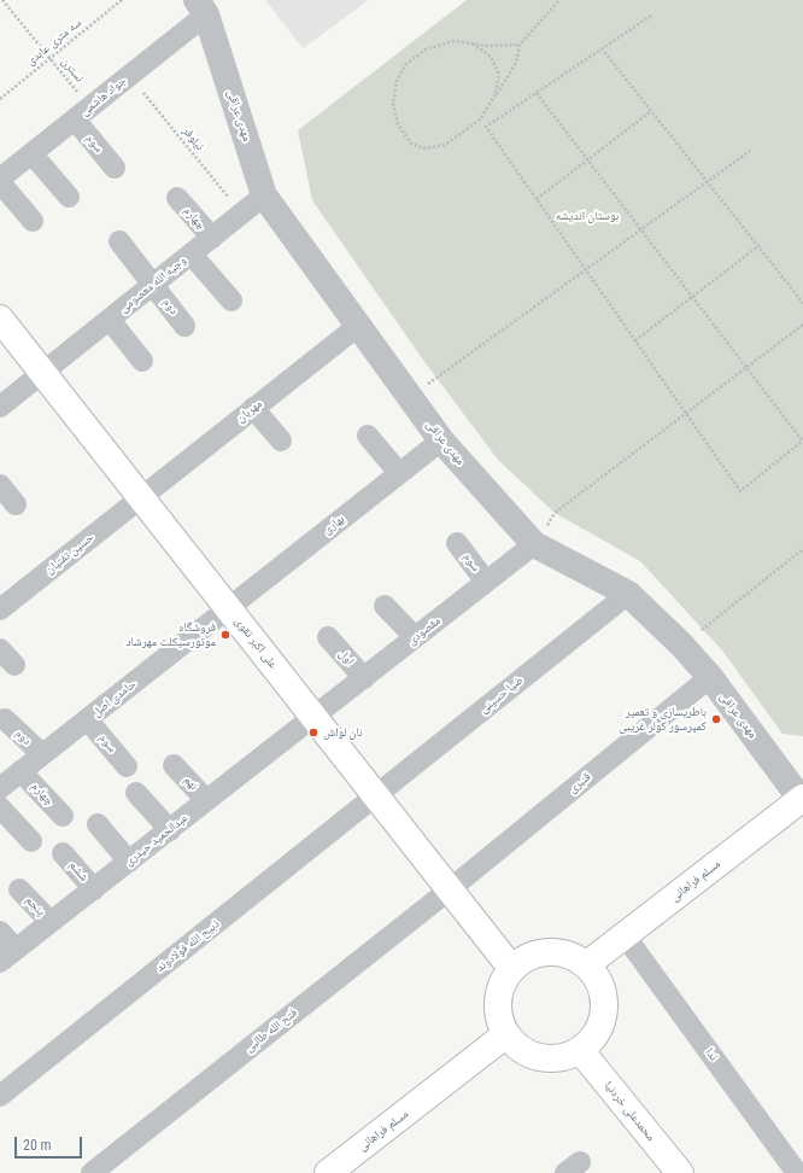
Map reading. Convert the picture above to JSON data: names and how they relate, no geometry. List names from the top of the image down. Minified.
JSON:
{"streets":{"main road":["علی اکبر تقوی","مسلم فراهانی","محمدعلی خردنیا"],"street":["جواد هاشمی","مهدی عراقی","سوم","چهارم","وجیه الله معصومی","دوم","مهربان","بهاری","حسین تفتیان","مقصودی","اول","ضیا حسینی","حامدی اصل","نهم","قنبری","عبدالحمید حیدری","ششم","پنجم","ذبیح الله فولادوند","فتح الله طالبی","ندا"],"path":["سه متری عابدی","نسترن","نیلوفر"]},"crossings":[["سه متری عابدی","نسترن"],["نسترن","جواد هاشمی"],["نسترن","سوم"],["جواد هاشمی","مهدی عراقی"],["جواد هاشمی","نیلوفر"],["جواد هاشمی","سوم"],["مهدی عراقی","وجیه الله معصومی"],["مهدی عراقی","مهربان"],["مهدی عراقی","بهاری"],["مهدی عراقی","مقصودی"],["مهدی عراقی","ضیا حسینی"],["مهدی عراقی","قنبری"],["مهدی عراقی","مسلم فراهانی"],["نیلوفر","وجیه الله معصومی"],["سوم","مقصودی"],["سوم","حامدی اصل"],["چهارم","وجیه الله معصومی"],["چهارم","حامدی اصل"],["وجیه الله معصومی","دوم"],["وجیه الله معصومی","علی اکبر تقوی"],["دوم","حامدی اصل"],["مهربان","حسین تفتیان"],["مهربان","علی اکبر تقوی"],["بهاری","علی اکبر تقوی"],["بهاری","حامدی اصل"],["حسین تفتیان","علی اکبر تقوی"],["مقصودی","علی اکبر تقوی"],["مقصودی","اول"],["مقصودی","عبدالحمید حیدری"],["علی اکبر تقوی","ضیا حسینی"],["علی اکبر تقوی","حامدی اصل"],["علی اکبر تقوی","قنبری"],["علی اکبر تقوی","عبدالحمید حیدری"],["علی اکبر تقوی","مسلم فراهانی"],["علی اکبر تقوی","ذبیح الله فولادوند"],["علی اکبر تقوی","فتح الله طالبی"],["علی اکبر تقوی","محمدعلی خردنیا"],["ضیا حسینی","ذبیح الله فولادوند"],["نهم","عبدالحمید حیدری"],["قنبری","فتح الله طالبی"],["عبدالحمید حیدری","ششم"],["عبدالحمید حیدری","پنجم"],["مسلم فراهانی","ندا"],["مسلم فراهانی","محمدعلی خردنیا"]],"parks":["بوستان اندیشه"],"places":["فروشگاه موتورسیکلت مهرشاد","باطریسازی و تعمیر کمپرسور کولر غریبی","نان لواش"],"scale_bar":"20 m"}
